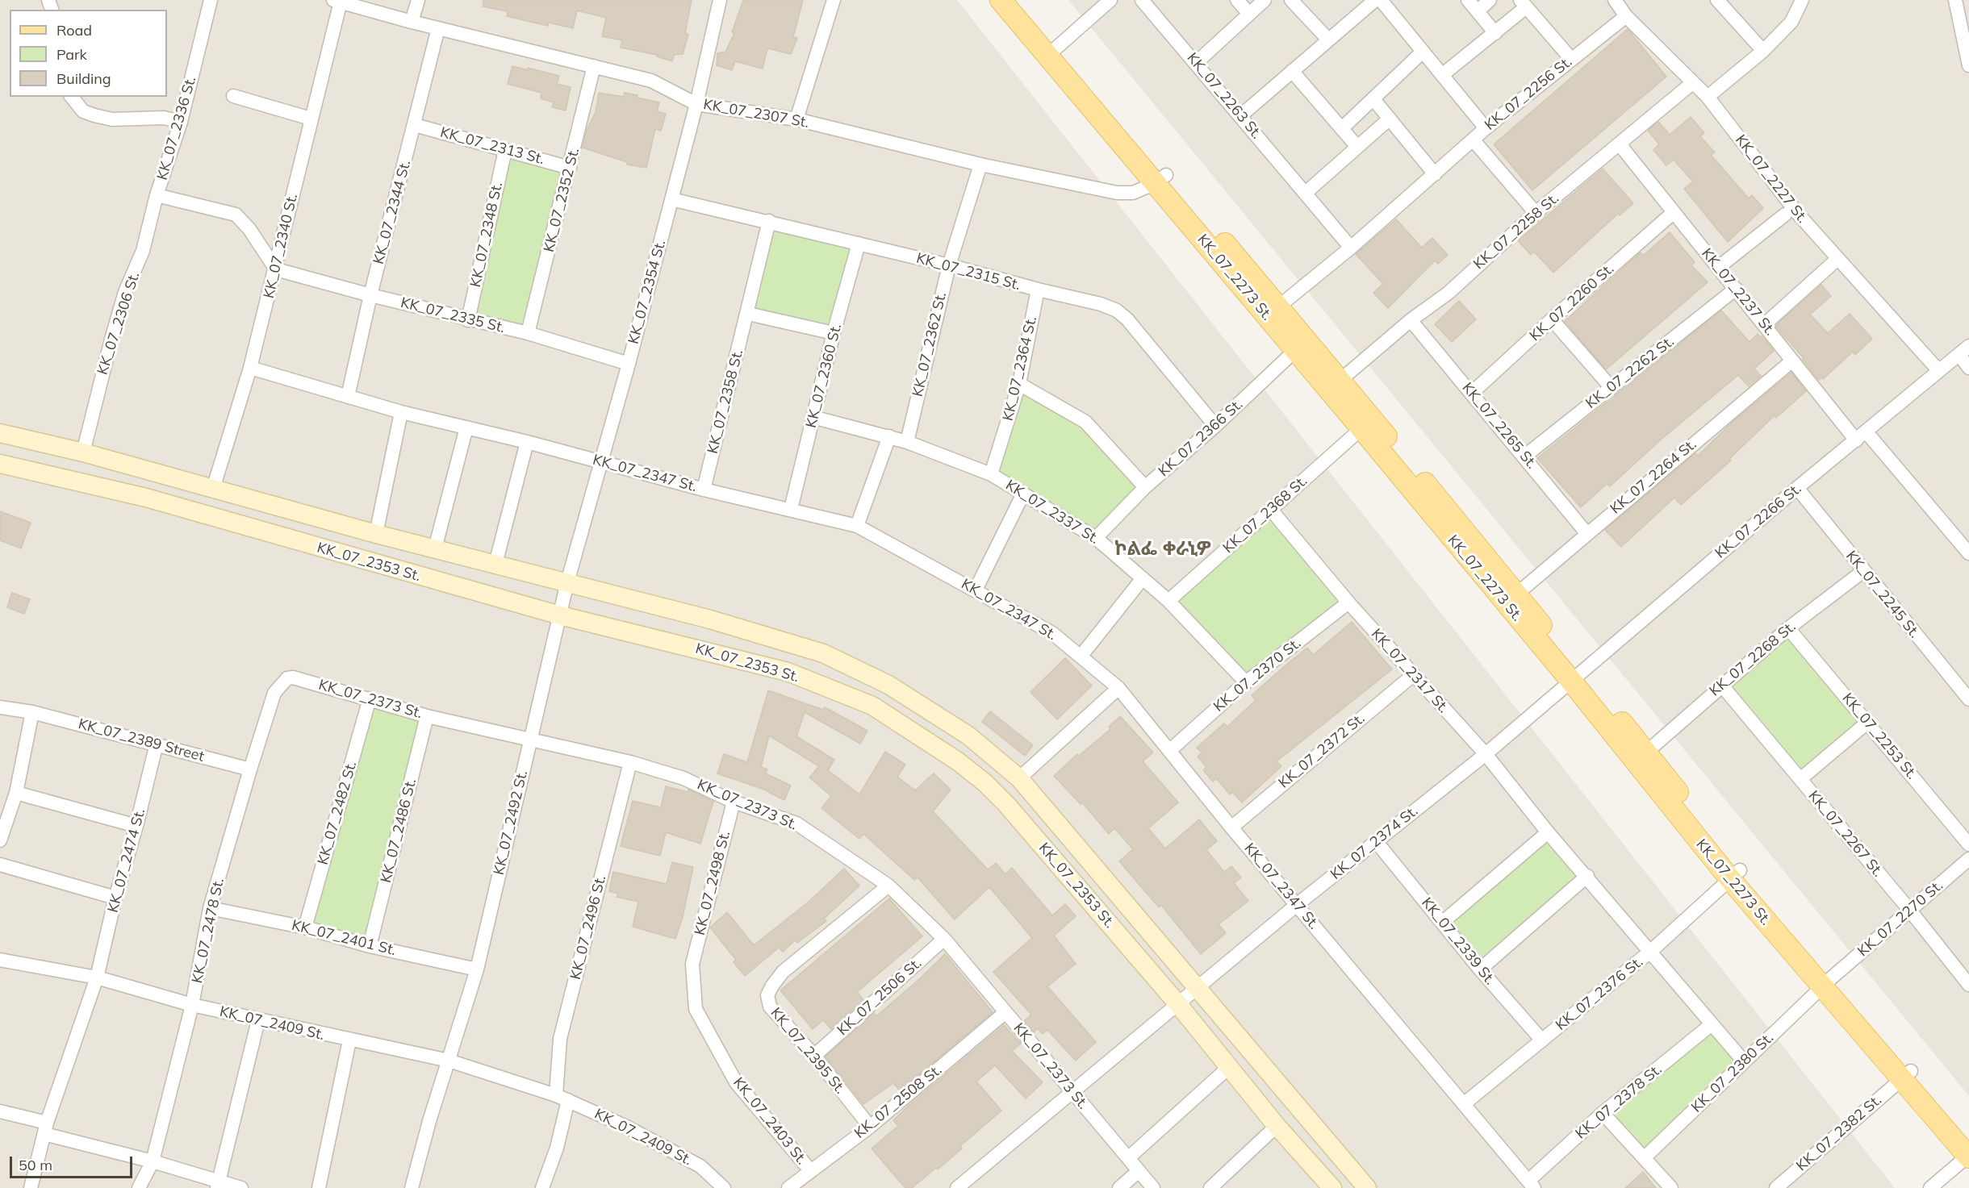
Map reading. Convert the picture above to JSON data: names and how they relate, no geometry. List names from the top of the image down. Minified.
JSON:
{"streets":{"main road":["KK_07_2273 St."],"street":["KK_07_2256 St.","KK_07_2263 St.","KK_07_2307 St.","KK_07_2336 St.","KK_07_2313 St.","KK_07_2227 St.","KK_07_2352 St.","KK_07_2344 St.","KK_07_2258 St.","KK_07_2348 St.","KK_07_2340 St.","KK_07_2315 St.","KK_07_2354 St.","KK_07_2237 St.","KK_07_2260 St.","KK_07_2335 St.","KK_07_2306 St.","KK_07_2362 St.","KK_07_2364 St.","KK_07_2262 St.","KK_07_2360 St.","KK_07_2358 St.","KK_07_2265 St.","KK_07_2366 St.","KK_07_2347 St.","KK_07_2264 St.","KK_07_2337 St.","KK_07_2368 St.","KK_07_2266 St.","KK_07_2353 St.","KK_07_2245 St.","KK_07_2268 St.","KK_07_2317 St.","KK_07_2370 St.","KK_07_2373 St.","KK_07_2253 St.","KK_07_2389 Street","KK_07_2372 St.","KK_07_2482 St.","KK_07_2492 St.","KK_07_2486 St.","KK_07_2267 St.","KK_07_2374 St.","KK_07_2474 St.","KK_07_2498 St.","KK_07_2270 St.","KK_07_2496 St.","KK_07_2478 St.","KK_07_2401 St.","KK_07_2339 St.","KK_07_2376 St.","KK_07_2506 St.","KK_07_2409 St.","KK_07_2395 St.","KK_07_2380 St.","KK_07_2508 St.","KK_07_2378 St.","KK_07_2403 St.","KK_07_2382 St."]},"crossings":[["KK_07_2256 St.","KK_07_2263 St."],["KK_07_2256 St.","KK_07_2227 St."],["KK_07_2256 St.","KK_07_2273 St."],["KK_07_2307 St.","KK_07_2352 St."],["KK_07_2307 St.","KK_07_2344 St."],["KK_07_2307 St.","KK_07_2340 St."],["KK_07_2307 St.","KK_07_2273 St."],["KK_07_2307 St.","KK_07_2354 St."],["KK_07_2307 St.","KK_07_2362 St."],["KK_07_2336 St.","KK_07_2340 St."],["KK_07_2336 St.","KK_07_2335 St."],["KK_07_2336 St.","KK_07_2306 St."],["KK_07_2313 St.","KK_07_2352 St."],["KK_07_2313 St.","KK_07_2344 St."],["KK_07_2313 St.","KK_07_2348 St."],["KK_07_2227 St.","KK_07_2258 St."],["KK_07_2227 St.","KK_07_2266 St."],["KK_07_2352 St.","KK_07_2335 St."],["KK_07_2344 St.","KK_07_2335 St."],["KK_07_2344 St.","KK_07_2347 St."],["KK_07_2258 St.","KK_07_2273 St."],["KK_07_2258 St.","KK_07_2237 St."],["KK_07_2258 St.","KK_07_2265 St."],["KK_07_2348 St.","KK_07_2335 St."],["KK_07_2340 St.","KK_07_2335 St."],["KK_07_2340 St.","KK_07_2347 St."],["KK_07_2340 St.","KK_07_2353 St."],["KK_07_2315 St.","KK_07_2354 St."],["KK_07_2315 St.","KK_07_2362 St."],["KK_07_2315 St.","KK_07_2364 St."],["KK_07_2315 St.","KK_07_2360 St."],["KK_07_2315 St.","KK_07_2358 St."],["KK_07_2315 St.","KK_07_2366 St."],["KK_07_2273 St.","KK_07_2366 St."],["KK_07_2273 St.","KK_07_2264 St."],["KK_07_2273 St.","KK_07_2368 St."],["KK_07_2273 St.","KK_07_2266 St."],["KK_07_2273 St.","KK_07_2268 St."],["KK_07_2273 St.","KK_07_2374 St."],["KK_07_2273 St.","KK_07_2270 St."],["KK_07_2273 St.","KK_07_2376 St."],["KK_07_2273 St.","KK_07_2380 St."],["KK_07_2273 St.","KK_07_2382 St."],["KK_07_2354 St.","KK_07_2335 St."],["KK_07_2354 St.","KK_07_2347 St."],["KK_07_2354 St.","KK_07_2353 St."],["KK_07_2354 St.","KK_07_2492 St."],["KK_07_2237 St.","KK_07_2260 St."],["KK_07_2237 St.","KK_07_2262 St."],["KK_07_2237 St.","KK_07_2264 St."],["KK_07_2237 St.","KK_07_2266 St."],["KK_07_2260 St.","KK_07_2265 St."],["KK_07_2306 St.","KK_07_2353 St."],["KK_07_2362 St.","KK_07_2337 St."],["KK_07_2364 St.","KK_07_2337 St."],["KK_07_2262 St.","KK_07_2265 St."],["KK_07_2360 St.","KK_07_2347 St."],["KK_07_2360 St.","KK_07_2337 St."],["KK_07_2358 St.","KK_07_2347 St."],["KK_07_2265 St.","KK_07_2264 St."],["KK_07_2366 St.","KK_07_2337 St."],["KK_07_2347 St.","KK_07_2353 St."],["KK_07_2347 St.","KK_07_2370 St."],["KK_07_2347 St.","KK_07_2372 St."],["KK_07_2347 St.","KK_07_2374 St."],["KK_07_2347 St.","KK_07_2376 St."],["KK_07_2347 St.","KK_07_2378 St."],["KK_07_2337 St.","KK_07_2368 St."],["KK_07_2337 St.","KK_07_2370 St."],["KK_07_2368 St.","KK_07_2317 St."],["KK_07_2266 St.","KK_07_2245 St."],["KK_07_2266 St.","KK_07_2374 St."],["KK_07_2353 St.","KK_07_2492 St."],["KK_07_2353 St.","KK_07_2374 St."],["KK_07_2245 St.","KK_07_2268 St."],["KK_07_2268 St.","KK_07_2253 St."],["KK_07_2268 St.","KK_07_2267 St."],["KK_07_2317 St.","KK_07_2370 St."],["KK_07_2317 St.","KK_07_2372 St."],["KK_07_2317 St.","KK_07_2374 St."],["KK_07_2317 St.","KK_07_2376 St."],["KK_07_2317 St.","KK_07_2380 St."],["KK_07_2317 St.","KK_07_2378 St."],["KK_07_2373 St.","KK_07_2482 St."],["KK_07_2373 St.","KK_07_2492 St."],["KK_07_2373 St.","KK_07_2486 St."],["KK_07_2373 St.","KK_07_2374 St."],["KK_07_2373 St.","KK_07_2498 St."],["KK_07_2373 St.","KK_07_2496 St."],["KK_07_2373 St.","KK_07_2478 St."],["KK_07_2373 St.","KK_07_2506 St."],["KK_07_2373 St.","KK_07_2395 St."],["KK_07_2373 St.","KK_07_2508 St."],["KK_07_2389 Street","KK_07_2474 St."],["KK_07_2389 Street","KK_07_2478 St."],["KK_07_2482 St.","KK_07_2401 St."],["KK_07_2492 St.","KK_07_2401 St."],["KK_07_2492 St.","KK_07_2409 St."],["KK_07_2486 St.","KK_07_2401 St."],["KK_07_2267 St.","KK_07_2270 St."],["KK_07_2374 St.","KK_07_2339 St."],["KK_07_2474 St.","KK_07_2409 St."],["KK_07_2498 St.","KK_07_2403 St."],["KK_07_2270 St.","KK_07_2380 St."],["KK_07_2496 St.","KK_07_2409 St."],["KK_07_2478 St.","KK_07_2401 St."],["KK_07_2478 St.","KK_07_2409 St."],["KK_07_2339 St.","KK_07_2376 St."],["KK_07_2506 St.","KK_07_2395 St."],["KK_07_2395 St.","KK_07_2508 St."],["KK_07_2508 St.","KK_07_2403 St."]],"districts":["ኮልፌ ቀራኒዎ"],"legend":["Road","Park","Building"],"scale_bar":"50 m"}
